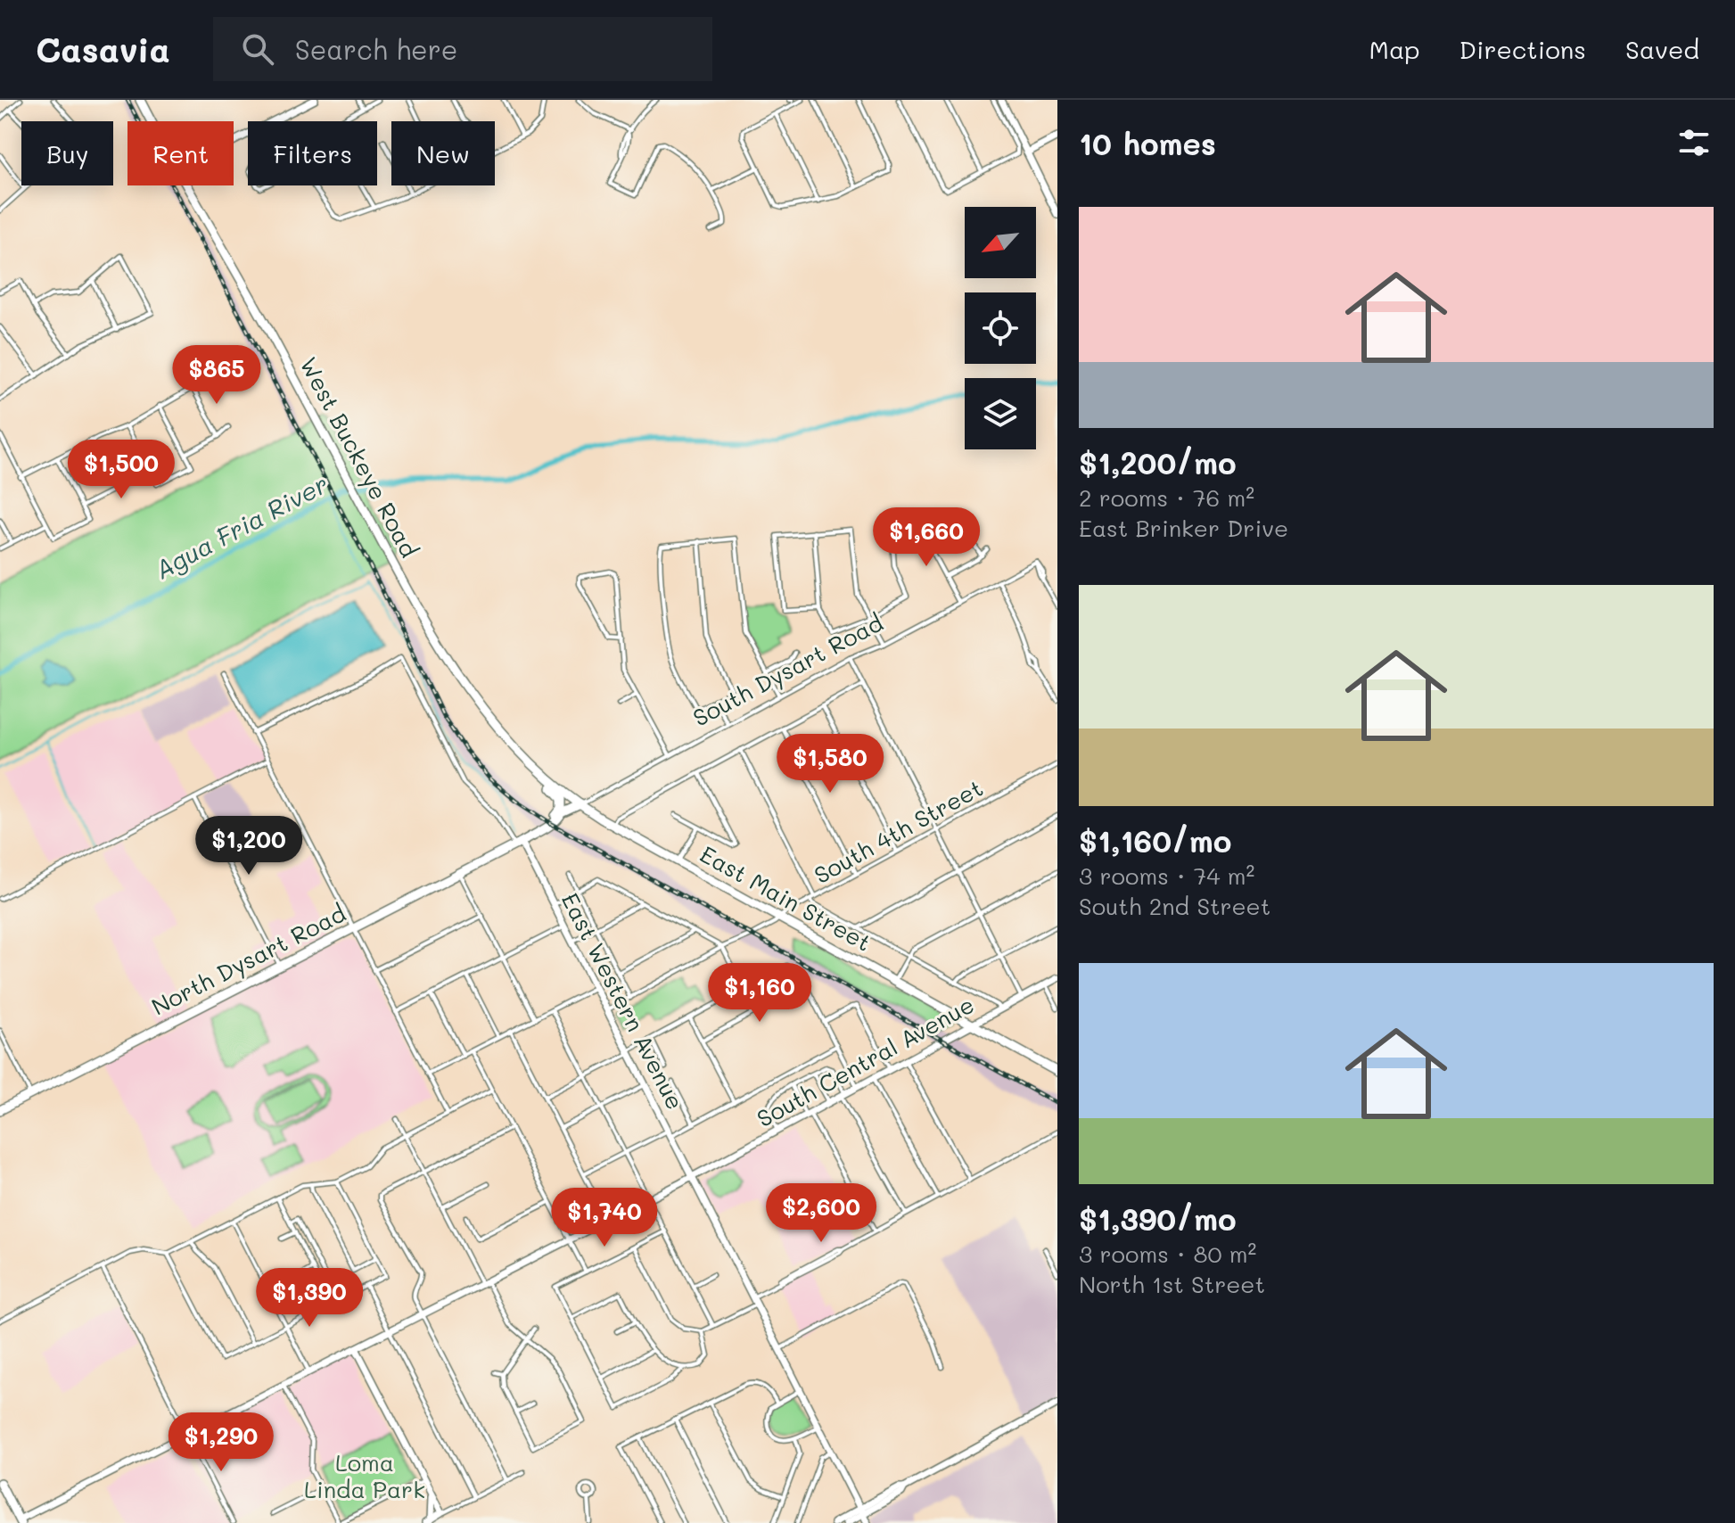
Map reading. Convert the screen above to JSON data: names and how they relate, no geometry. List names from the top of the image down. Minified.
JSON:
{"streets":{"main road":["West Buckeye Road","South Dysart Road","East Main Street","North Dysart Road"],"street":["South 4th Street","East Western Avenue","South Central Avenue"]},"crossings":[["West Buckeye Road","South Dysart Road"],["West Buckeye Road","East Main Street"],["South Dysart Road","East Main Street"],["South Dysart Road","North Dysart Road"],["South Dysart Road","East Western Avenue"],["South 4th Street","East Main Street"],["South 4th Street","East Western Avenue"],["East Main Street","South Central Avenue"],["North Dysart Road","East Western Avenue"],["East Western Avenue","South Central Avenue"]],"water":["Agua Fria River"],"parks":["Loma Linda Park"],"north":"bottom left","page":{"header":"Casavia","search":"Search here","nav":["Map","Directions","Saved"],"heading":"10 homes","chip":["Buy","Rent","Filters","New"],"list":[{"name":"$1,200/mo","note":"2 rooms · 76 m² · East Brinker Drive"},{"name":"$1,160/mo","note":"3 rooms · 74 m² · South 2nd Street"},{"name":"$1,390/mo","note":"3 rooms · 80 m² · North 1st Street"}],"price":["$865","$1,500","$1,660","$1,580","$1,200","$1,160","$2,600","$1,740","$1,390","$1,290"]}}
